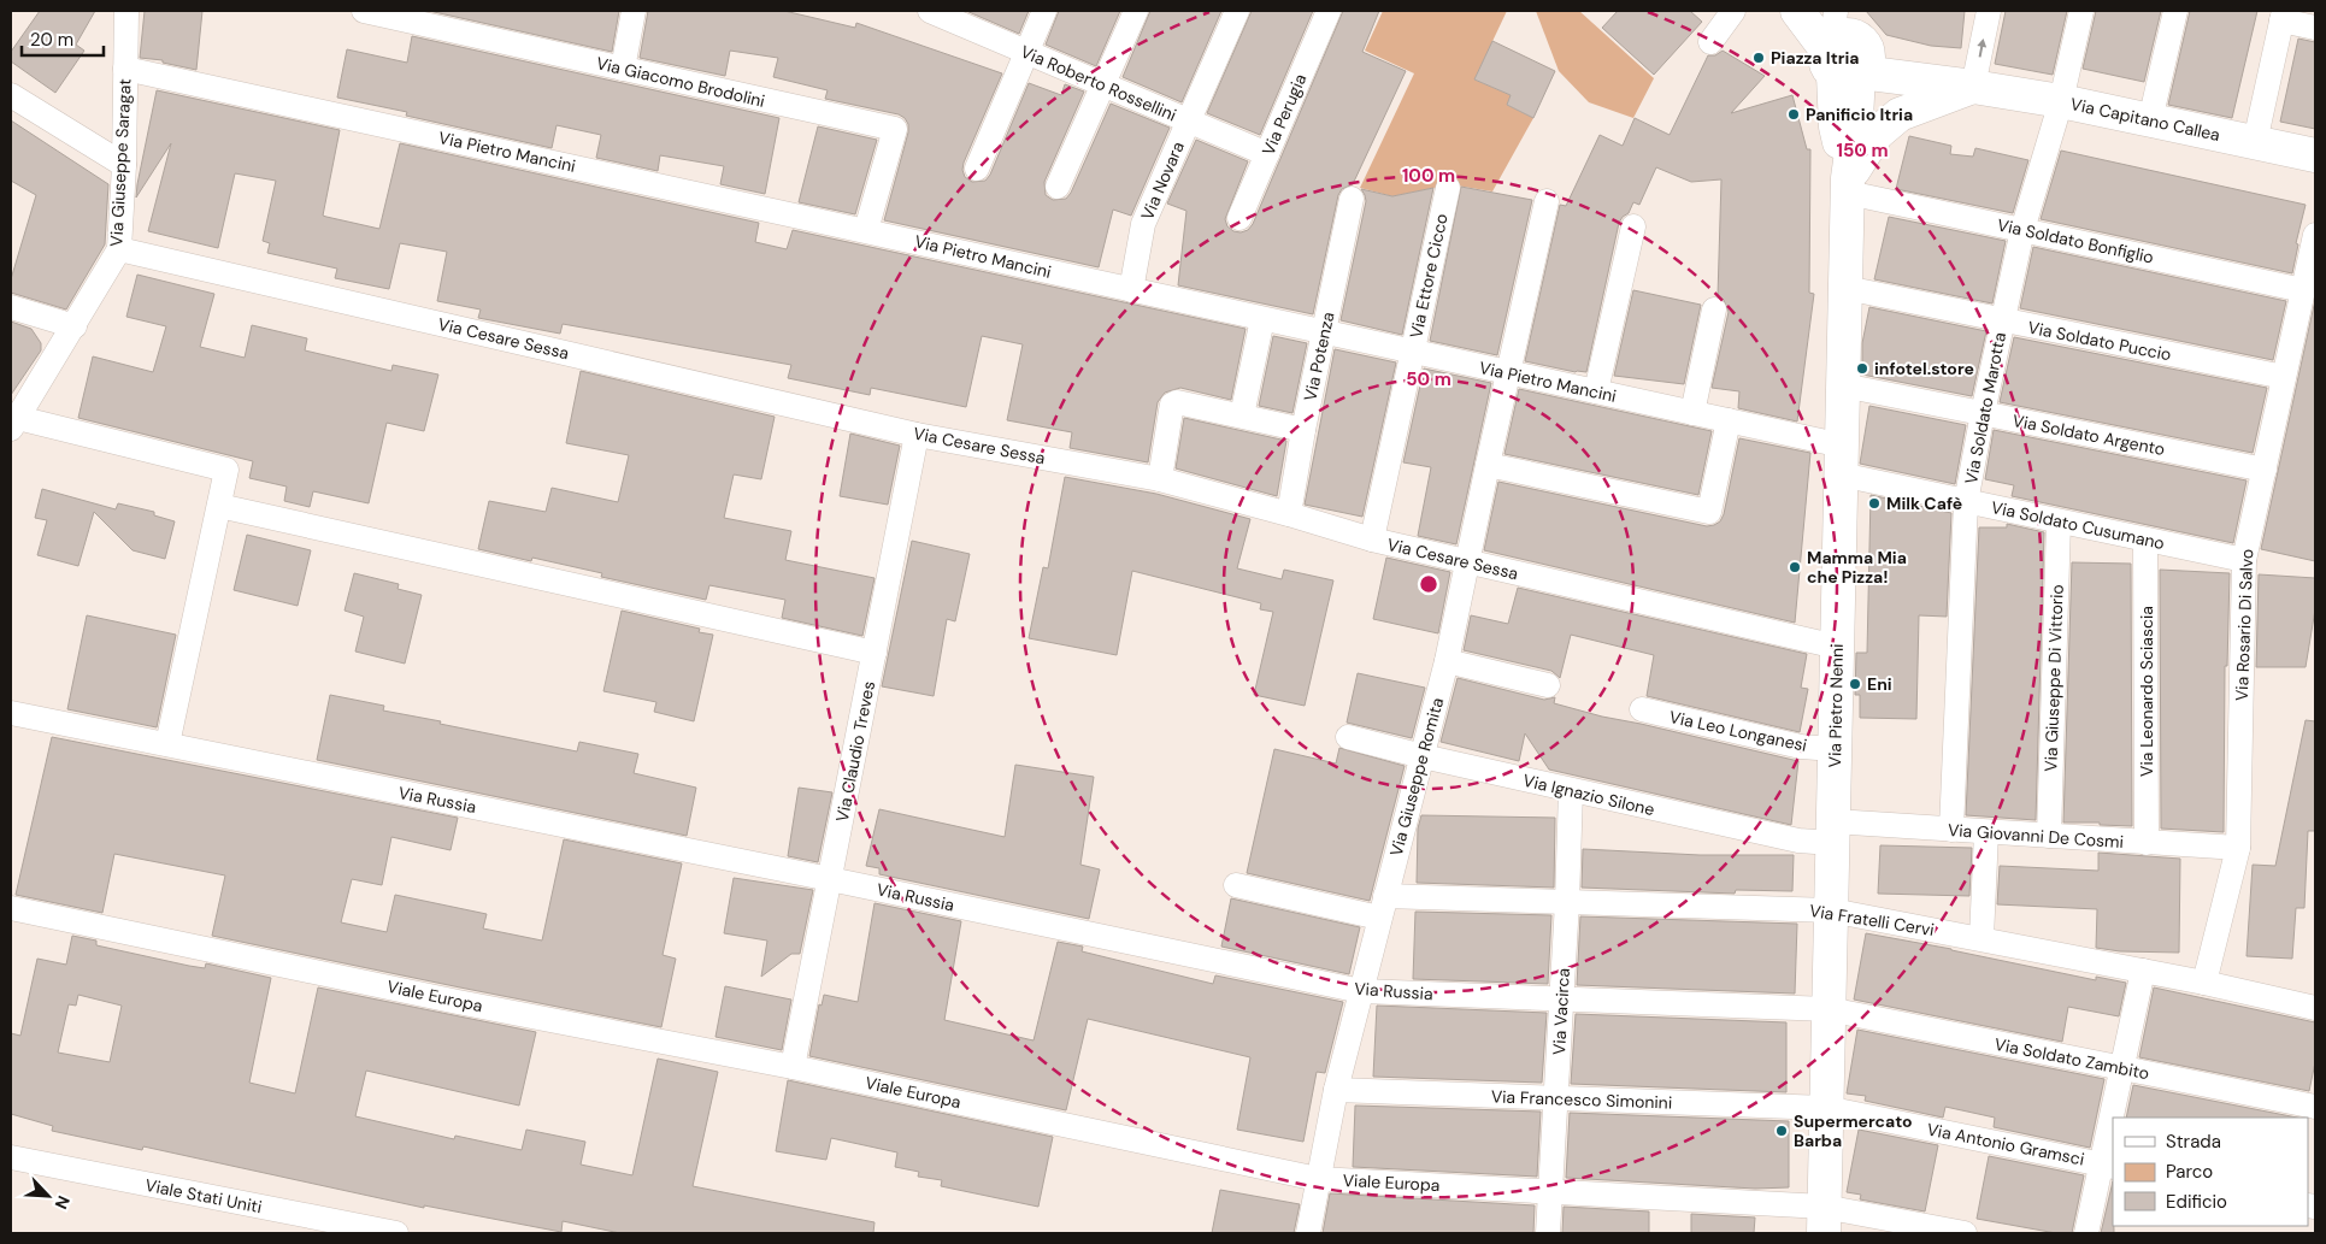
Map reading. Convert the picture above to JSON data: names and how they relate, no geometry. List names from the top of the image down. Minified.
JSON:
{"streets":{"main road":["Via Capitano Callea","Via Pietro Nenni"],"street":["Via Giacomo Brodolini","Via Roberto Rossellini","Via Perugia","Via Pietro Mancini","Via Giuseppe Saragat","Via Novara","Via Soldato Bonfiglio","Via Ettore Cicco","Via Cesare Sessa","Via Soldato Puccio","Via Potenza","Via Soldato Marotta","Via Soldato Argento","Via Soldato Cusumano","Via Rosario Di Salvo","Via Giuseppe Di Vittorio","Via Leonardo Sciascia","Via Leo Longanesi","Via Claudio Treves","Via Giuseppe Romita","Via Ignazio Silone","Via Russia","Via Giovanni De Cosmi","Via Fratelli Cervi","Viale Europa","Via Vacirca","Via Soldato Zambito","Via Francesco Simonini","Via Antonio Gramsci","Viale Stati Uniti"]},"crossings":[["Via Giacomo Brodolini","Via Pietro Mancini"],["Via Roberto Rossellini","Via Perugia"],["Via Roberto Rossellini","Via Novara"],["Via Capitano Callea","Via Soldato Marotta"],["Via Capitano Callea","Via Pietro Nenni"],["Via Pietro Mancini","Via Giuseppe Saragat"],["Via Pietro Mancini","Via Novara"],["Via Pietro Mancini","Via Ettore Cicco"],["Via Pietro Mancini","Via Potenza"],["Via Pietro Mancini","Via Soldato Cusumano"],["Via Pietro Mancini","Via Pietro Nenni"],["Via Pietro Mancini","Via Giuseppe Romita"],["Via Giuseppe Saragat","Via Cesare Sessa"],["Via Soldato Bonfiglio","Via Soldato Marotta"],["Via Soldato Bonfiglio","Via Rosario Di Salvo"],["Via Soldato Bonfiglio","Via Pietro Nenni"],["Via Ettore Cicco","Via Cesare Sessa"],["Via Cesare Sessa","Via Potenza"],["Via Cesare Sessa","Via Pietro Nenni"],["Via Cesare Sessa","Via Claudio Treves"],["Via Cesare Sessa","Via Giuseppe Romita"],["Via Soldato Puccio","Via Soldato Marotta"],["Via Soldato Puccio","Via Rosario Di Salvo"],["Via Soldato Puccio","Via Pietro Nenni"],["Via Soldato Marotta","Via Soldato Argento"],["Via Soldato Marotta","Via Soldato Cusumano"],["Via Soldato Marotta","Via Giovanni De Cosmi"],["Via Soldato Argento","Via Rosario Di Salvo"],["Via Soldato Argento","Via Pietro Nenni"],["Via Soldato Cusumano","Via Rosario Di Salvo"],["Via Soldato Cusumano","Via Giuseppe Di Vittorio"],["Via Soldato Cusumano","Via Leonardo Sciascia"],["Via Soldato Cusumano","Via Pietro Nenni"],["Via Rosario Di Salvo","Via Giovanni De Cosmi"],["Via Rosario Di Salvo","Via Fratelli Cervi"],["Via Giuseppe Di Vittorio","Via Giovanni De Cosmi"],["Via Leonardo Sciascia","Via Giovanni De Cosmi"],["Via Pietro Nenni","Via Leo Longanesi"],["Via Pietro Nenni","Via Ignazio Silone"],["Via Pietro Nenni","Via Russia"],["Via Pietro Nenni","Via Giovanni De Cosmi"],["Via Pietro Nenni","Via Fratelli Cervi"],["Via Pietro Nenni","Viale Europa"],["Via Pietro Nenni","Via Soldato Zambito"],["Via Pietro Nenni","Via Francesco Simonini"],["Via Pietro Nenni","Via Antonio Gramsci"],["Via Claudio Treves","Via Russia"],["Via Claudio Treves","Viale Europa"],["Via Giuseppe Romita","Via Ignazio Silone"],["Via Giuseppe Romita","Via Russia"],["Via Giuseppe Romita","Via Fratelli Cervi"],["Via Giuseppe Romita","Viale Europa"],["Via Giuseppe Romita","Via Francesco Simonini"],["Via Ignazio Silone","Via Giovanni De Cosmi"],["Via Ignazio Silone","Via Vacirca"],["Via Russia","Via Vacirca"],["Via Russia","Via Soldato Zambito"],["Via Fratelli Cervi","Via Vacirca"],["Viale Europa","Via Vacirca"],["Via Vacirca","Via Francesco Simonini"],["Via Francesco Simonini","Via Antonio Gramsci"]],"places":["Piazza Itria","Panificio Itria","infotel.store","Milk Cafè","Mamma Mia che Pizza!","Eni","Supermercato Barba"],"legend":["Strada","Parco","Edificio"],"scale_bar":"20 m","north":"bottom right","rings":["150 m","100 m","50 m"]}
